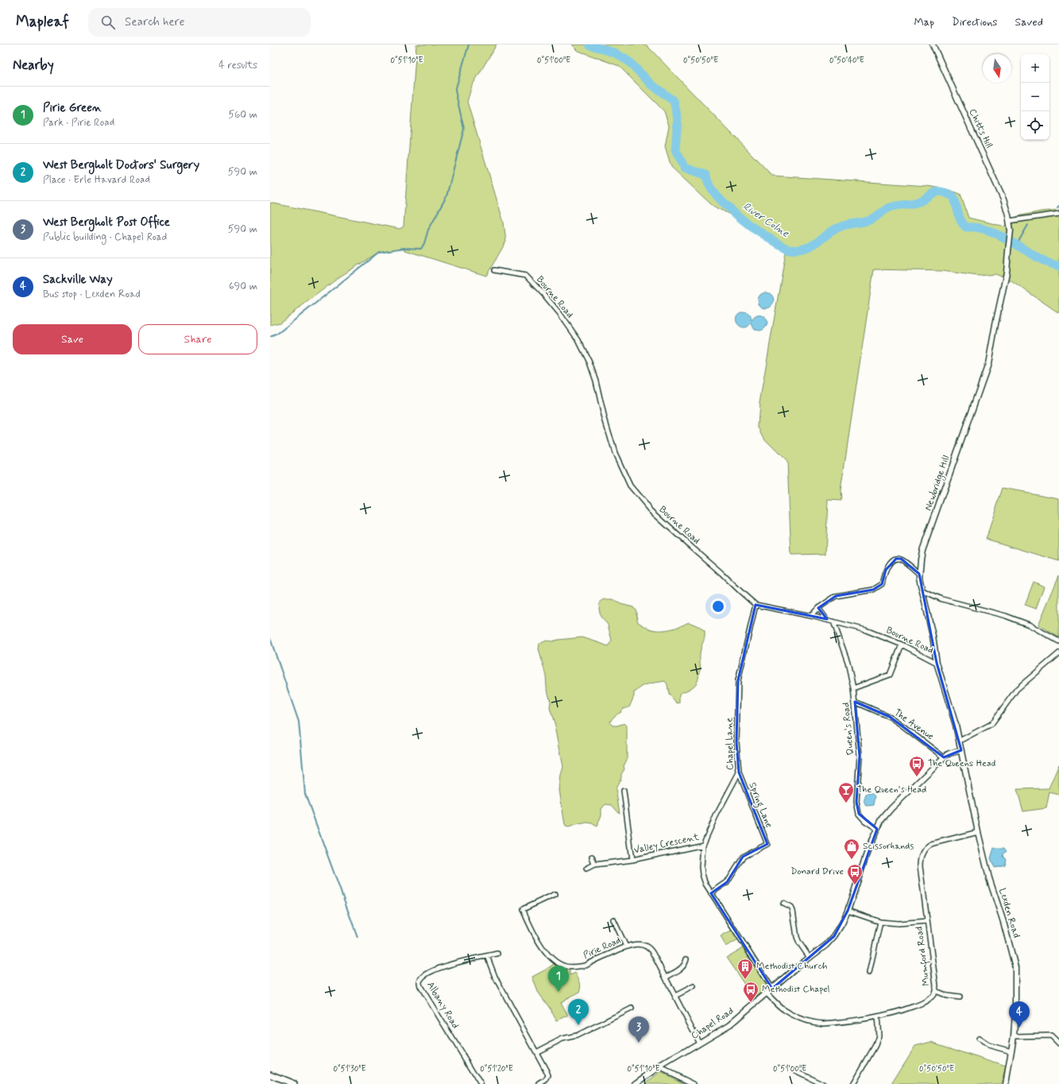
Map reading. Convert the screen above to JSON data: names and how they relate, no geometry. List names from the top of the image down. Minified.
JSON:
{"streets":{"street":["Chitts Hill","Bourne Road","Newbridge Hill","The Avenue","Queen's Road","Chapel Lane","Spring Lane","Valley Crescent","Lexden Road","Pirie Road","Mumford Road","Albany Road","Chapel Road"]},"crossings":[["Chitts Hill","Newbridge Hill"],["Bourne Road","Newbridge Hill"],["Bourne Road","Queen's Road"],["Bourne Road","Chapel Lane"],["Newbridge Hill","Lexden Road"],["Newbridge Hill","Chapel Road"],["The Avenue","Queen's Road"],["The Avenue","Chapel Road"],["Queen's Road","Chapel Road"],["Chapel Lane","Spring Lane"],["Chapel Lane","Valley Crescent"],["Chapel Lane","Chapel Road"],["Lexden Road","Mumford Road"],["Lexden Road","Chapel Road"],["Pirie Road","Chapel Road"],["Mumford Road","Chapel Road"]],"water":["River Colne"],"places":{"bus stop":["The Queens Head","Donard Drive","Methodist Chapel"],"bar":["The Queen's Head"],"shop":["Scissorhands"],"building":["Methodist Church"]},"north":"bottom","page":{"header":"Mapleaf","search":"Search here","nav":["Map","Directions","Saved"],"heading":["Nearby","4 results"],"map_buttons":["+","−"],"list":[{"mark":"1","name":"Pirie Green","note":"Park · Pirie Road","value":"560 m"},{"mark":"2","name":"West Bergholt Doctors' Surgery","note":"Place · Erle Havard Road","value":"590 m"},{"mark":"3","name":"West Bergholt Post Office","note":"Public building · Chapel Road","value":"590 m"},{"mark":"4","name":"Sackville Way","note":"Bus stop · Lexden Road","value":"690 m"}],"buttons":["Save","Share"],"pins":["1","2","4","3"]},"coordinates":["0°51'10\"E","0°51'00\"E","0°50'50\"E","0°50'40\"E","0°51'30\"E","0°51'20\"E"]}
